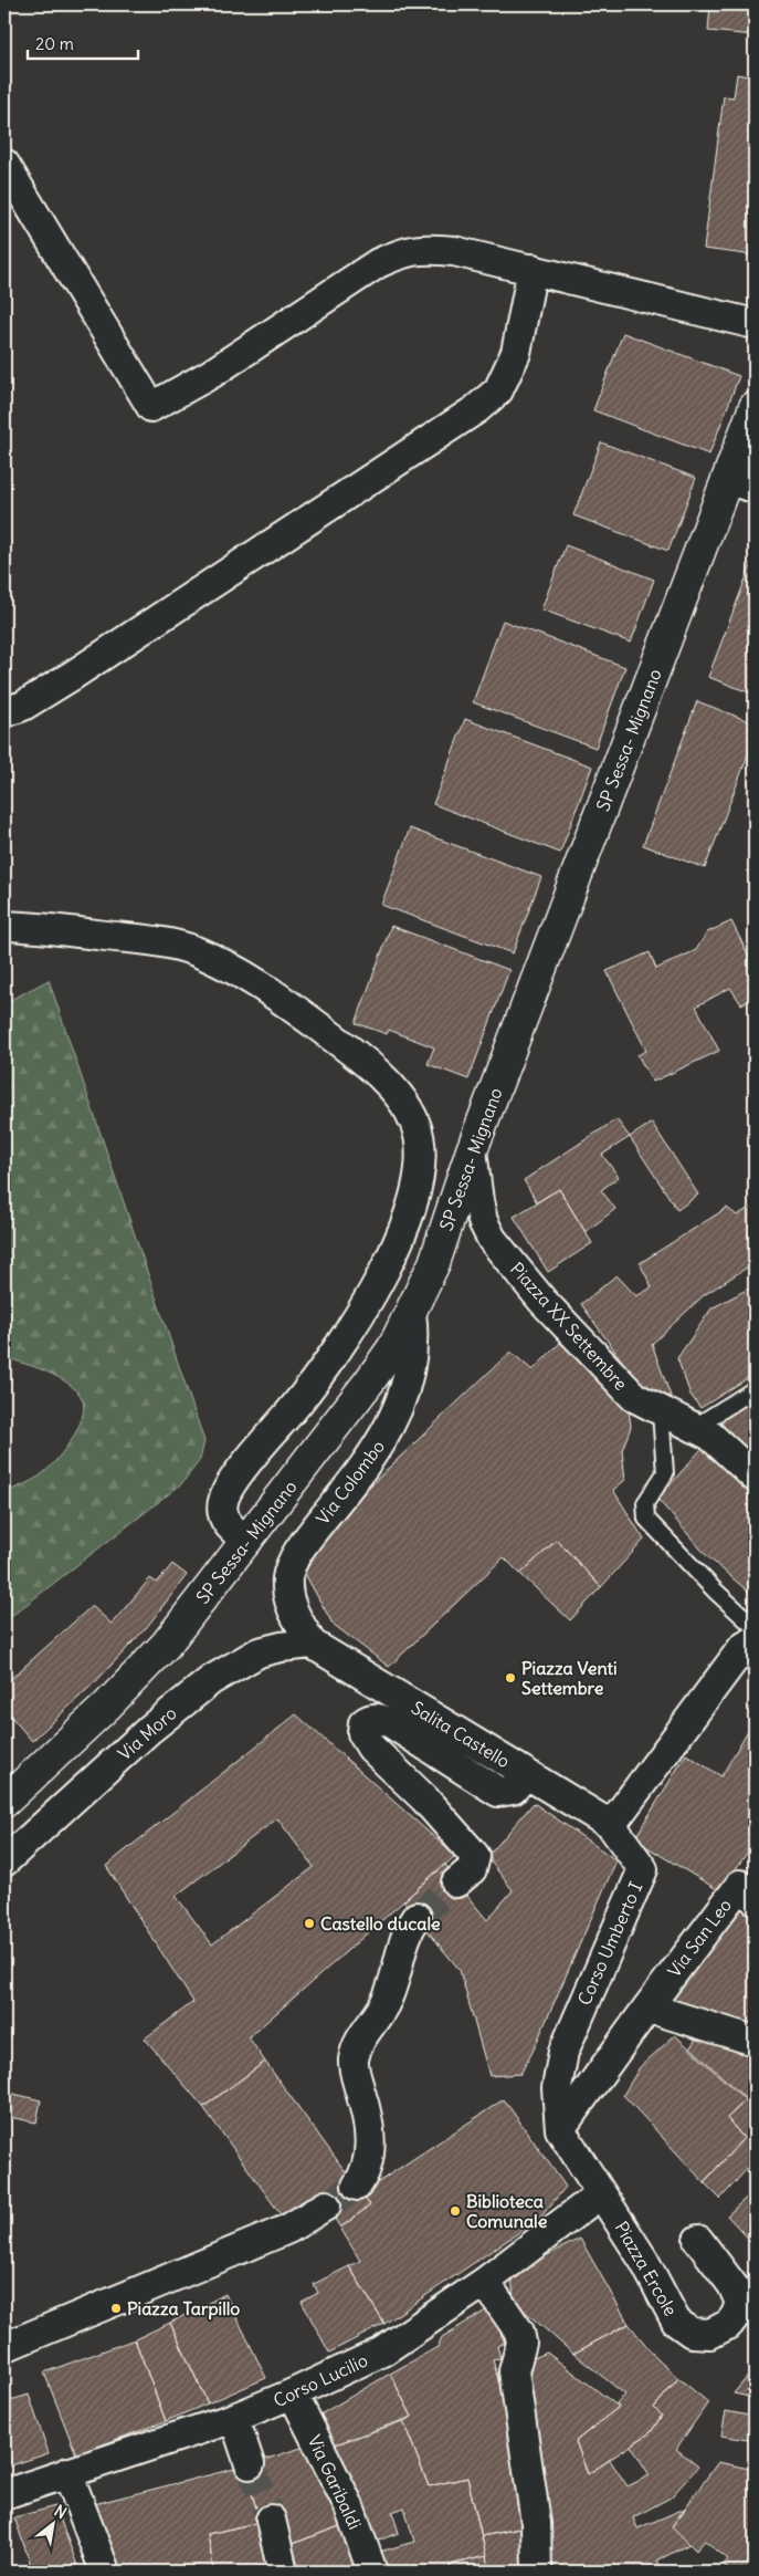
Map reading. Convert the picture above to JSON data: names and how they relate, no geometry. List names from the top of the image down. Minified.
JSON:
{"streets":{"street":["SP Sessa- Mignano","Piazza XX Settembre","Via Colombo","Via Moro","Salita Castello","Via San Leo","Corso Umberto I","Piazza Ercole","Corso Lucilio","Via Garibaldi"]},"crossings":[["SP Sessa- Mignano","Piazza XX Settembre"],["SP Sessa- Mignano","Via Colombo"],["Via Colombo","Via Moro"],["Via Colombo","Salita Castello"],["Via Moro","Salita Castello"],["Salita Castello","Corso Umberto I"],["Corso Umberto I","Piazza Ercole"],["Corso Umberto I","Corso Lucilio"],["Piazza Ercole","Corso Lucilio"],["Corso Lucilio","Via Garibaldi"]],"places":["Piazza Venti Settembre","Castello ducale","Biblioteca Comunale","Piazza Tarpillo"],"scale_bar":"20 m","north":"top right"}
